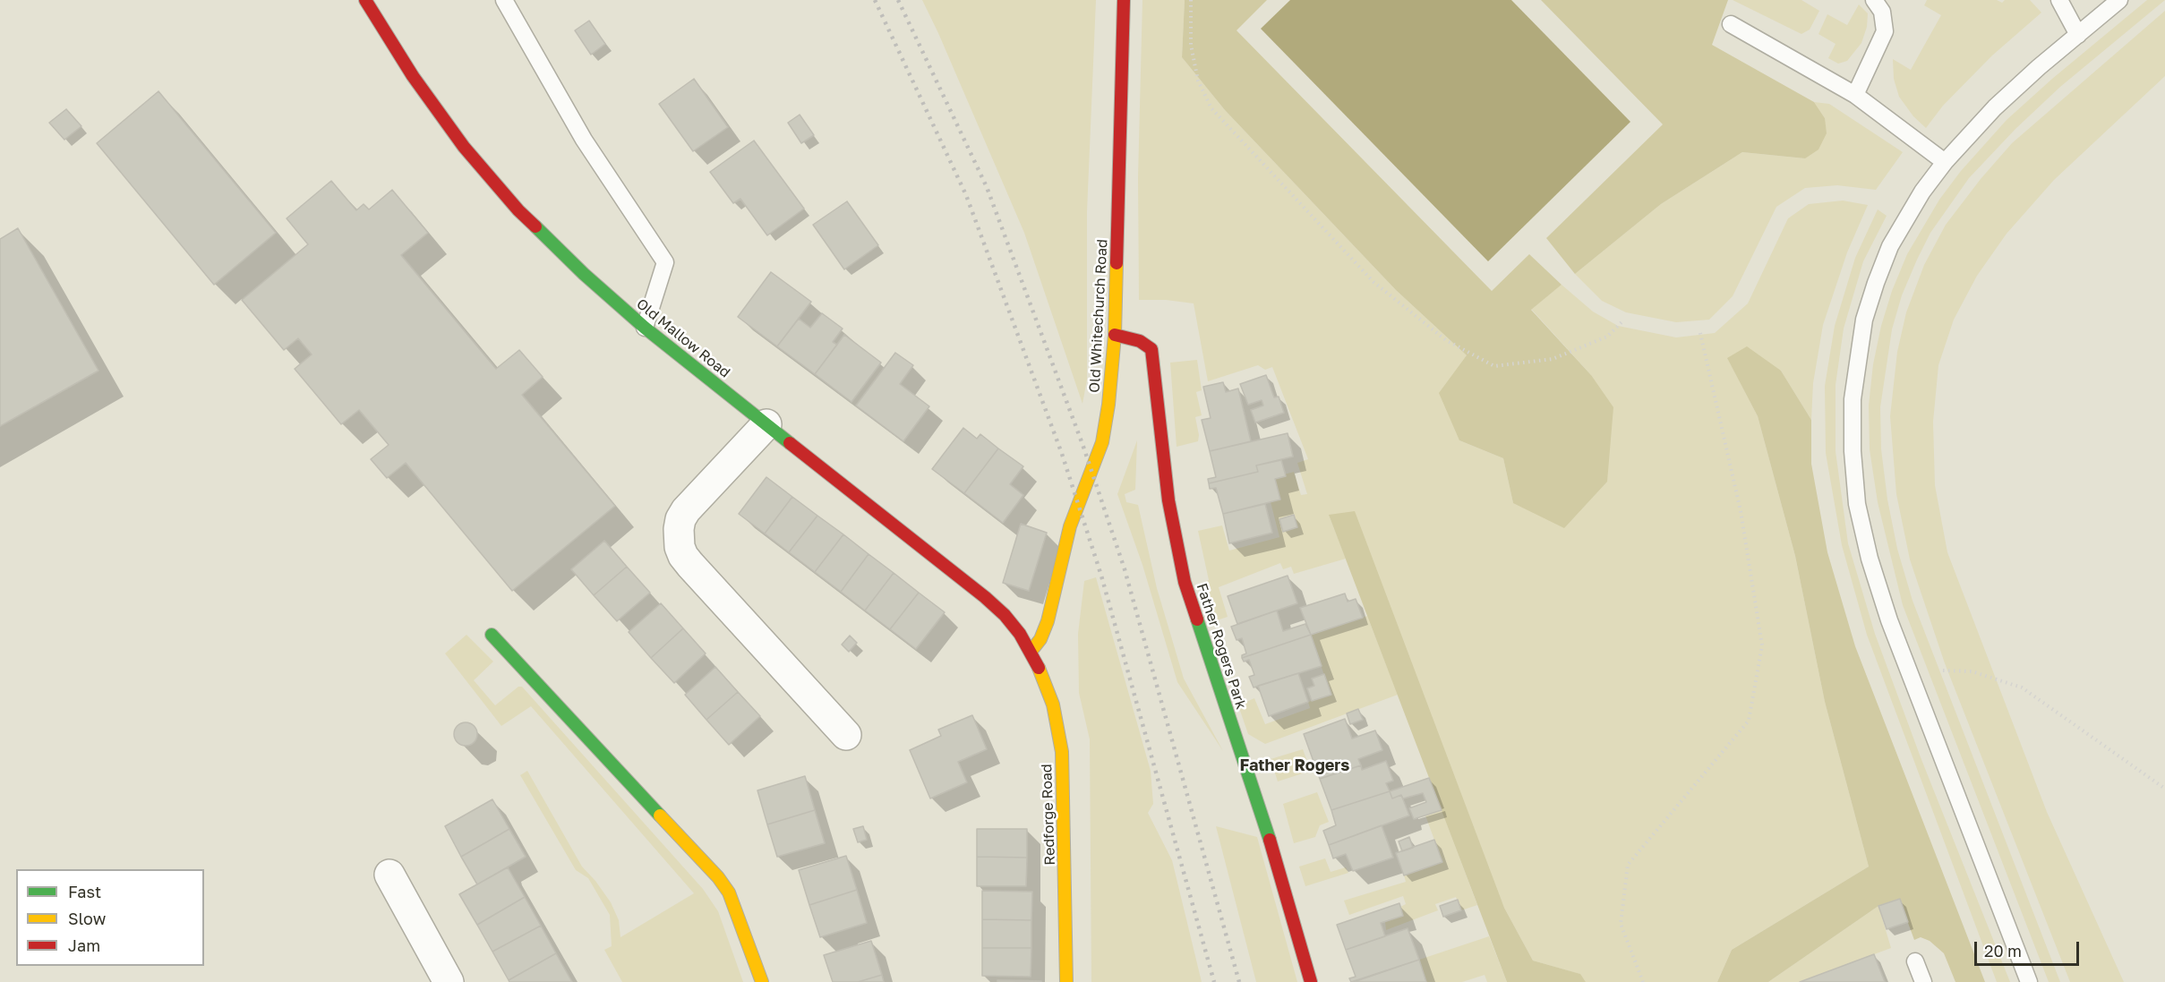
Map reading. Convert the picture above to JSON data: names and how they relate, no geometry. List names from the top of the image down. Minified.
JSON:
{"streets":{"street":["Old Whitechurch Road","Old Mallow Road","Father Rogers Park","Redforge Road"]},"crossings":[["Old Whitechurch Road","Old Mallow Road"],["Old Whitechurch Road","Father Rogers Park"],["Old Whitechurch Road","Redforge Road"],["Old Mallow Road","Redforge Road"]],"districts":["Father Rogers"],"legend":["Fast","Slow","Jam"],"scale_bar":"20 m"}
